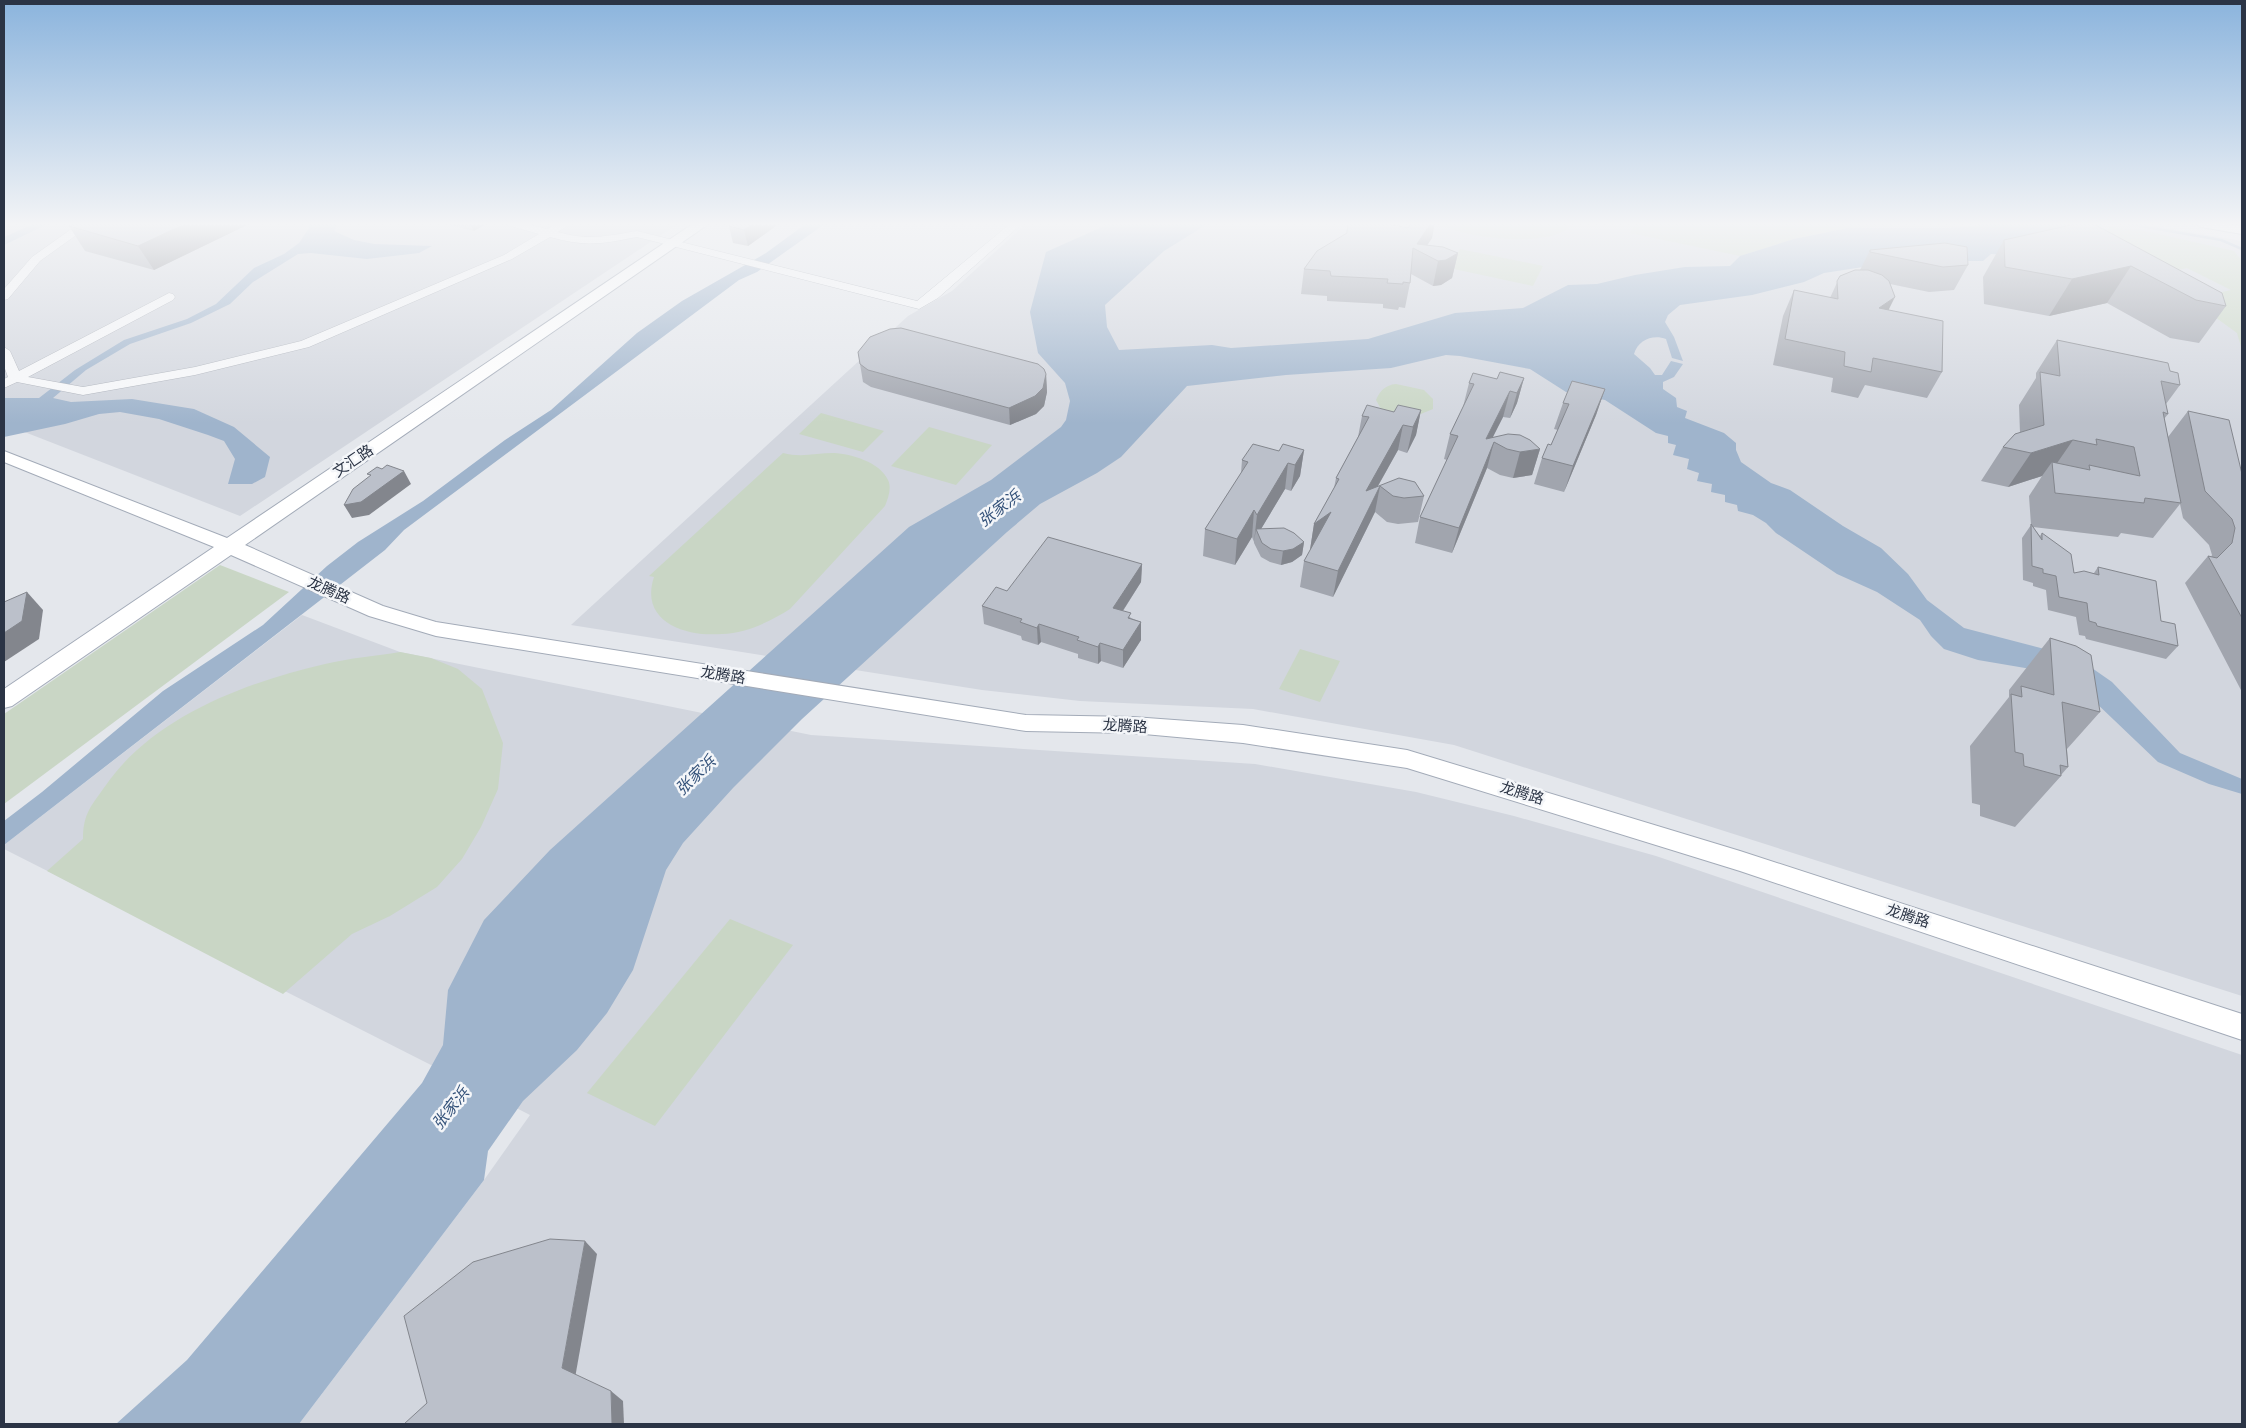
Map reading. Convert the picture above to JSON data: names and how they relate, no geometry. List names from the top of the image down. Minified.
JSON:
{"streets":{"main road":["文汇路","龙腾路"]},"crossings":[["文汇路","龙腾路"]],"water":["张家浜"]}
